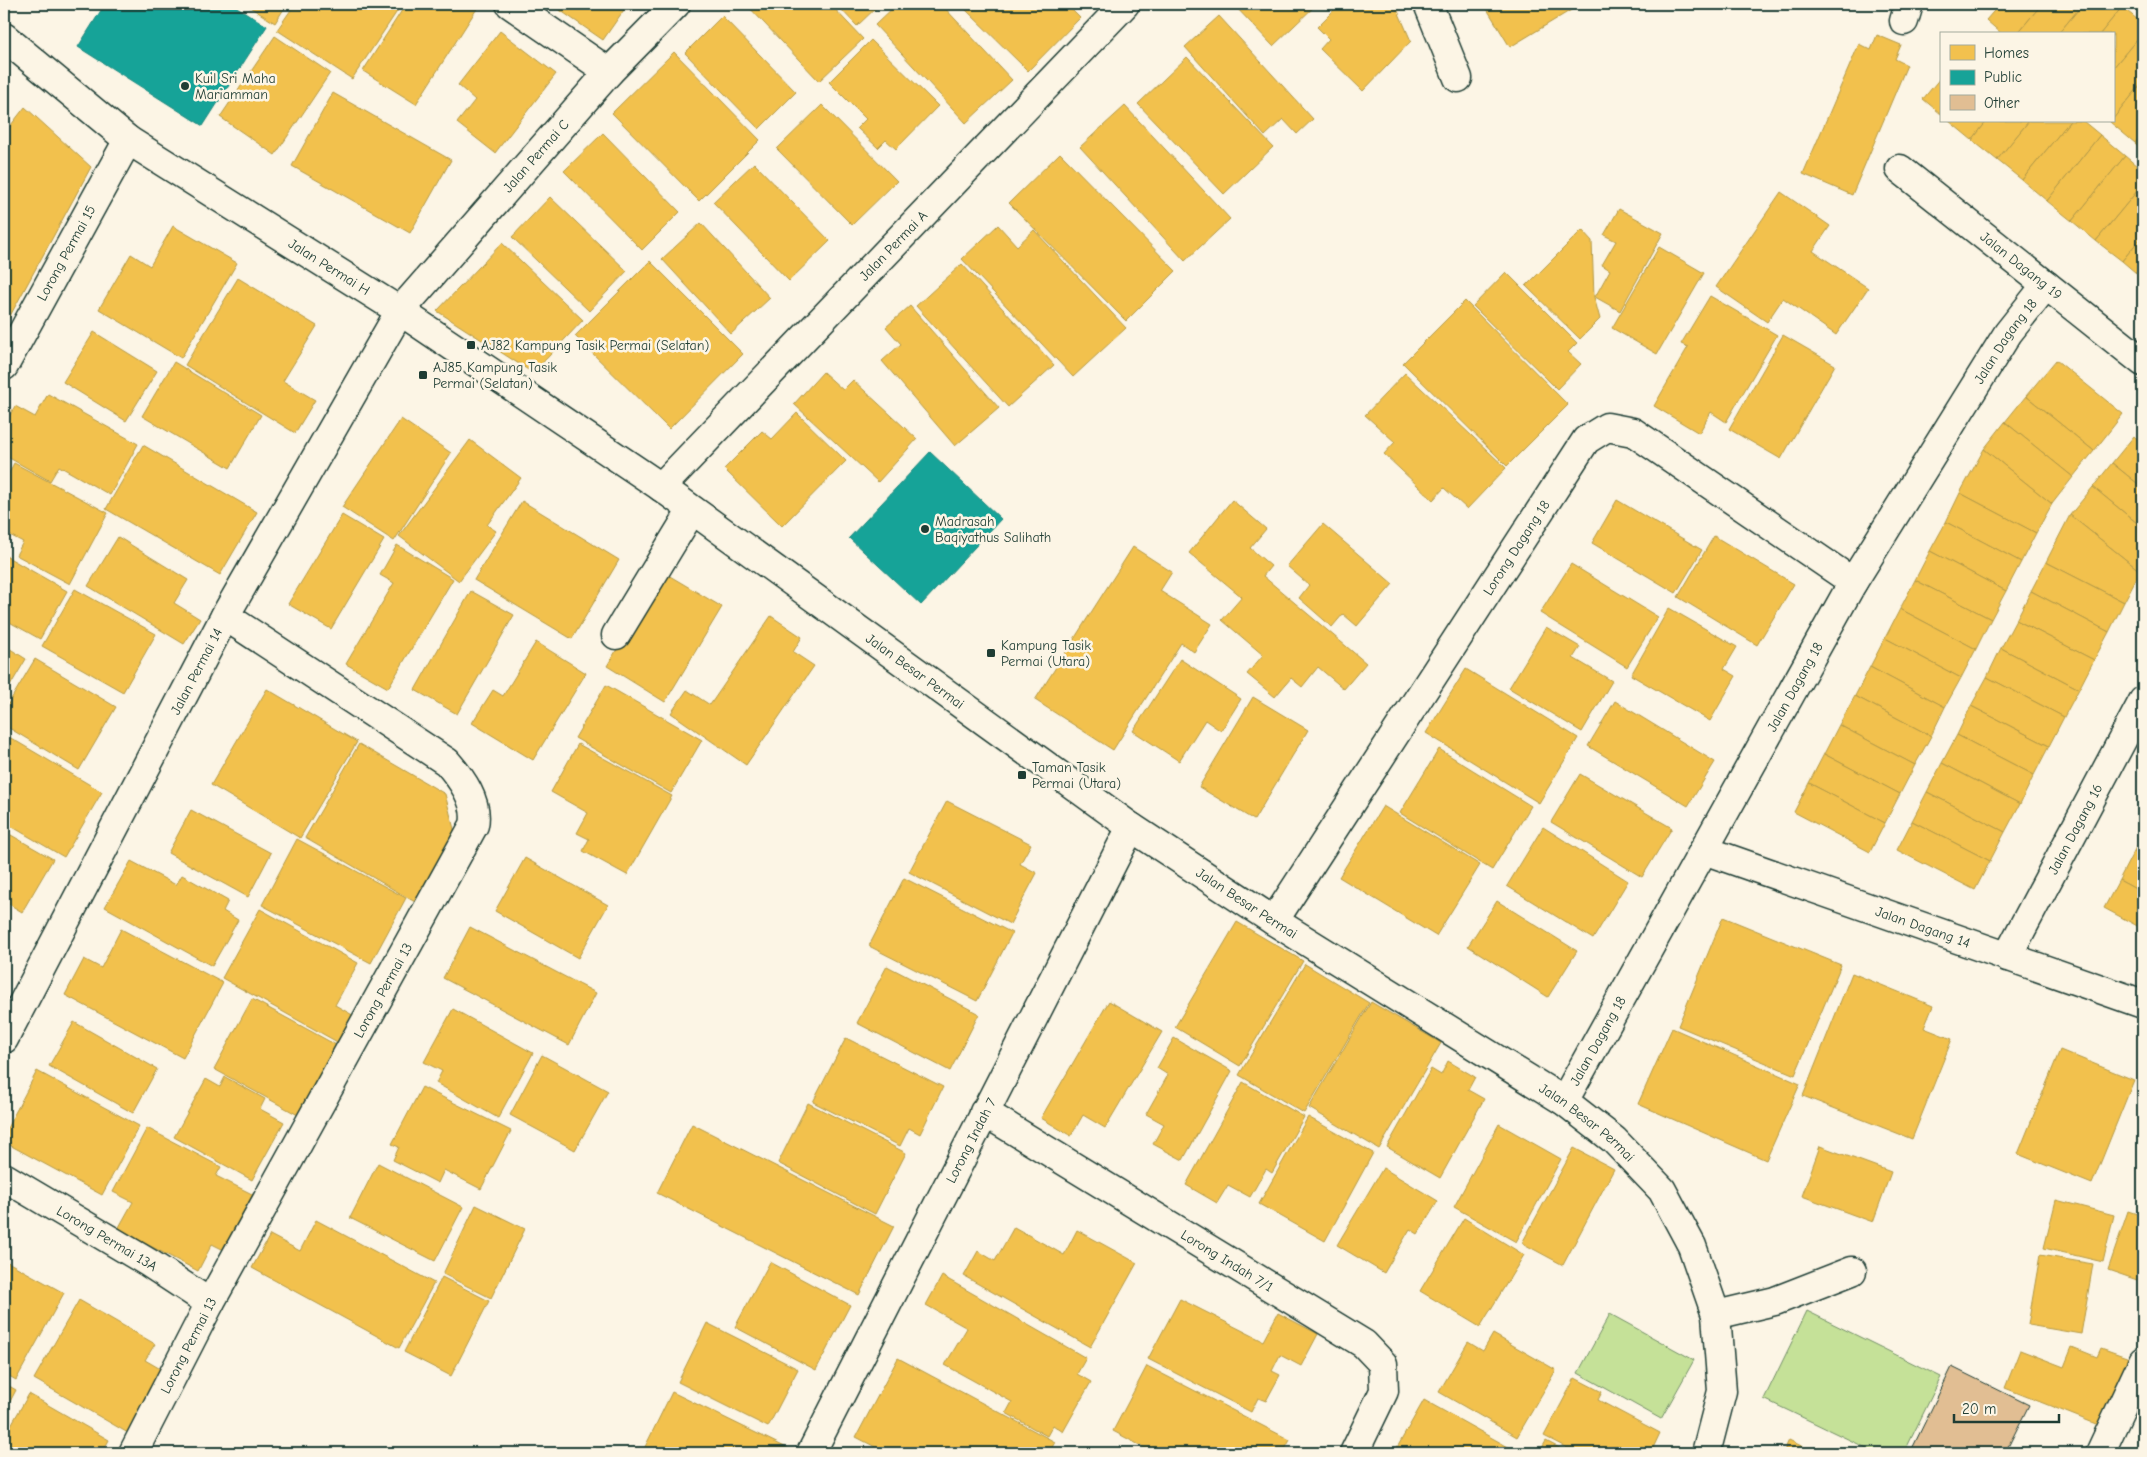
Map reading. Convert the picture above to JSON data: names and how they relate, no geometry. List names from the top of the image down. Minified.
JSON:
{"streets":{"street":["Jalan Permai C","Jalan Permai A","Lorong Permai 15","Jalan Permai H","Jalan Dagang 19","Jalan Dagang 18","Lorong Dagang 18","Jalan Besar Permai","Jalan Permai 14","Jalan Dagang 16","Jalan Dagang 14","Lorong Permai 13","Lorong Indah 7","Lorong Permai 13A","Lorong Indah 7/1"]},"crossings":[["Jalan Permai C","Jalan Permai H"],["Jalan Permai C","Jalan Permai 14"],["Jalan Permai A","Jalan Permai H"],["Jalan Permai A","Jalan Besar Permai"],["Lorong Permai 15","Jalan Permai H"],["Jalan Permai H","Jalan Besar Permai"],["Jalan Permai H","Jalan Permai 14"],["Jalan Dagang 19","Jalan Dagang 18"],["Jalan Dagang 18","Lorong Dagang 18"],["Jalan Dagang 18","Jalan Besar Permai"],["Jalan Dagang 18","Jalan Dagang 14"],["Lorong Dagang 18","Jalan Besar Permai"],["Jalan Besar Permai","Lorong Indah 7"],["Jalan Permai 14","Lorong Permai 13"],["Jalan Dagang 16","Jalan Dagang 14"],["Lorong Permai 13","Lorong Permai 13A"],["Lorong Indah 7","Lorong Indah 7/1"]],"places":{"other":["Kuil Sri Maha Mariamman","Madrasah Baqiyathus Salihath"],"transit":["AJ82 Kampung Tasik Permai (Selatan)","AJ85 Kampung Tasik Permai (Selatan)","Kampung Tasik Permai (Utara)","Taman Tasik Permai (Utara)"]},"legend":["Homes","Public","Other"],"scale_bar":"20 m"}
